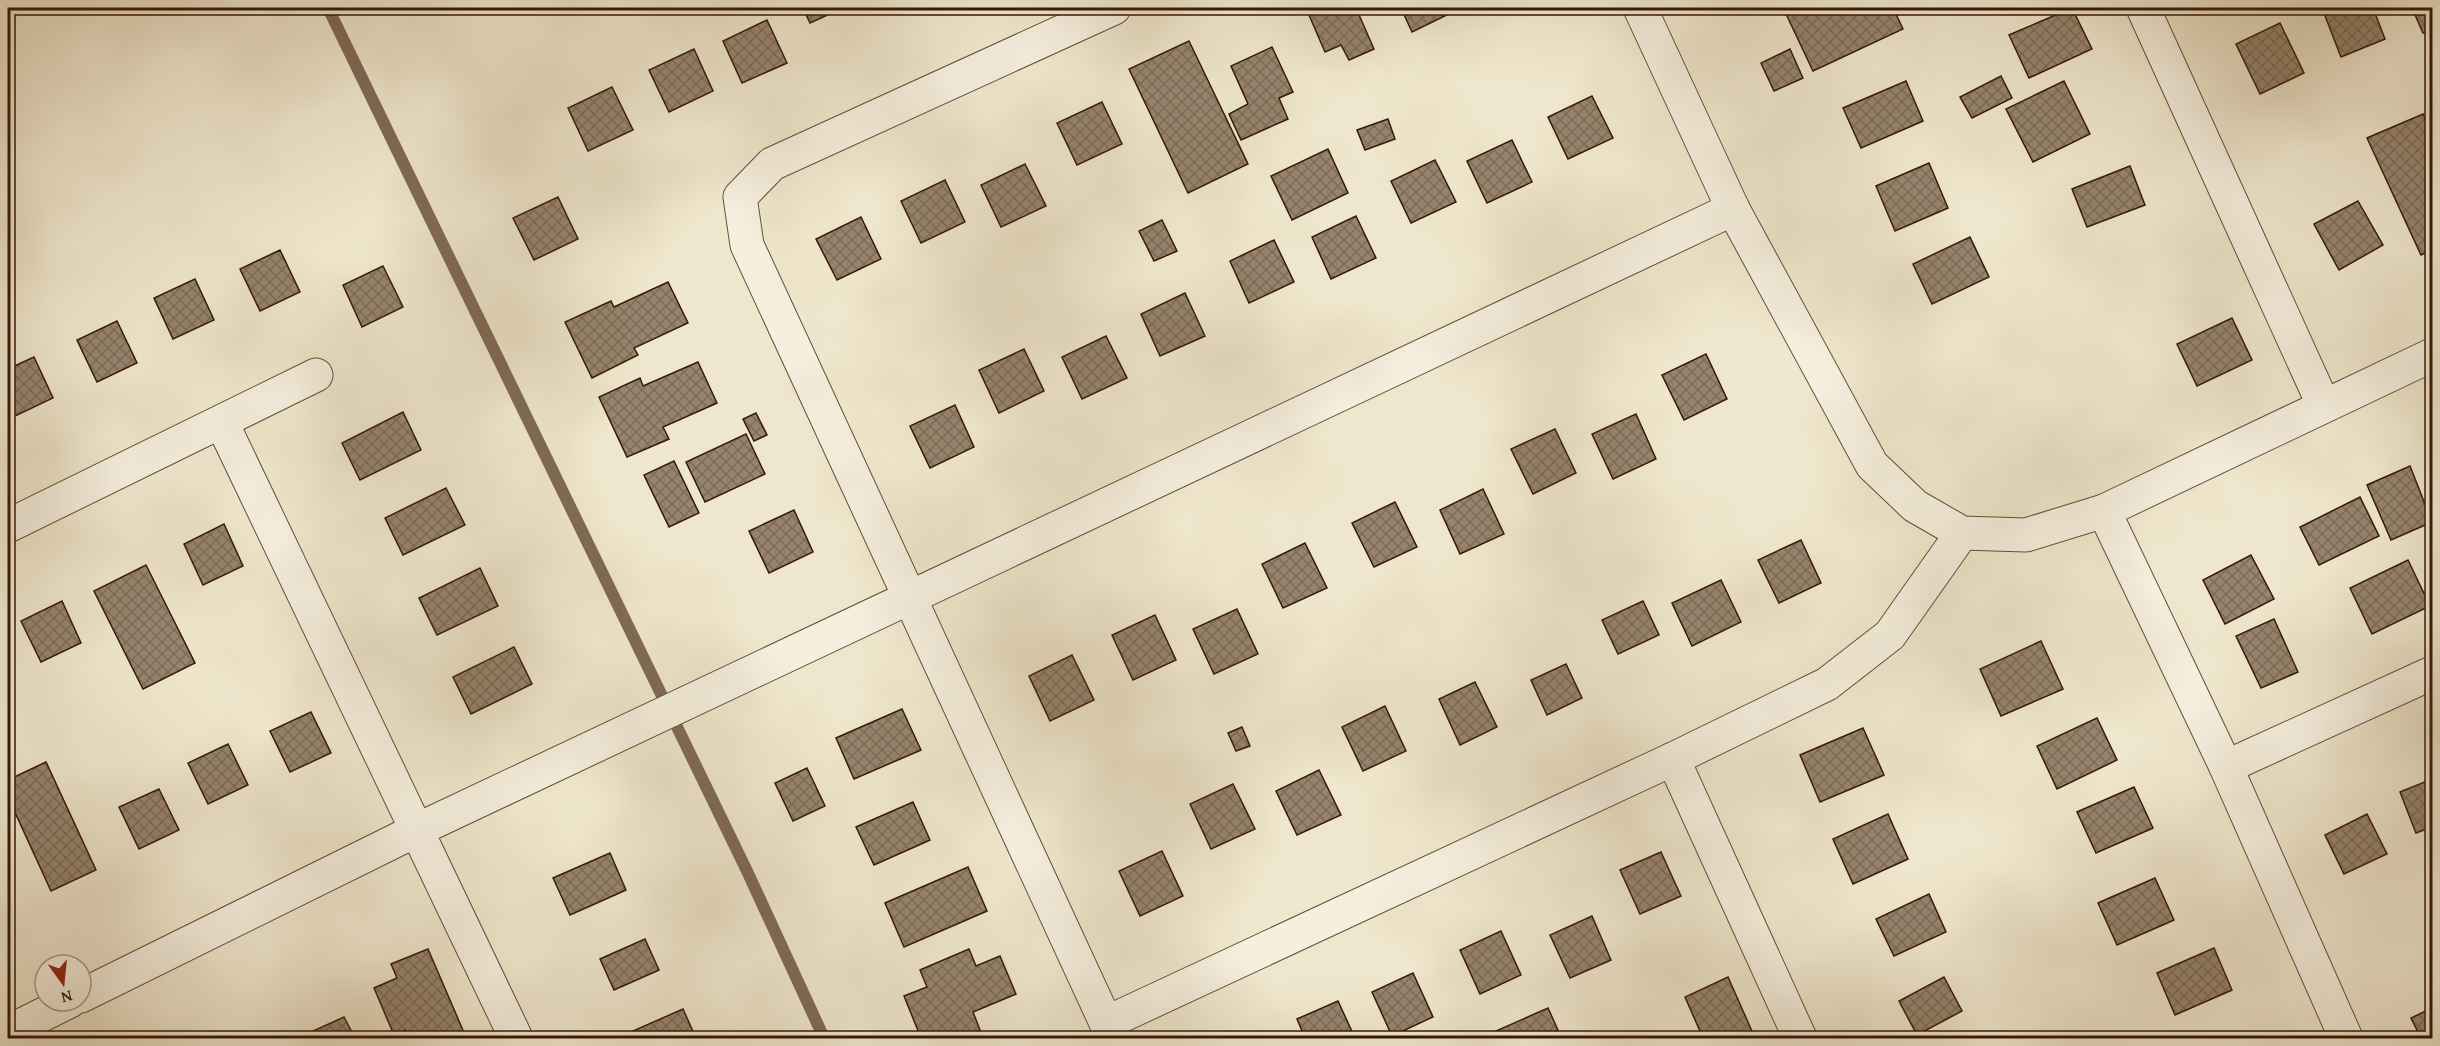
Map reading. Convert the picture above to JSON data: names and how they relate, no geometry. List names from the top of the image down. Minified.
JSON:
{"north":"bottom"}
